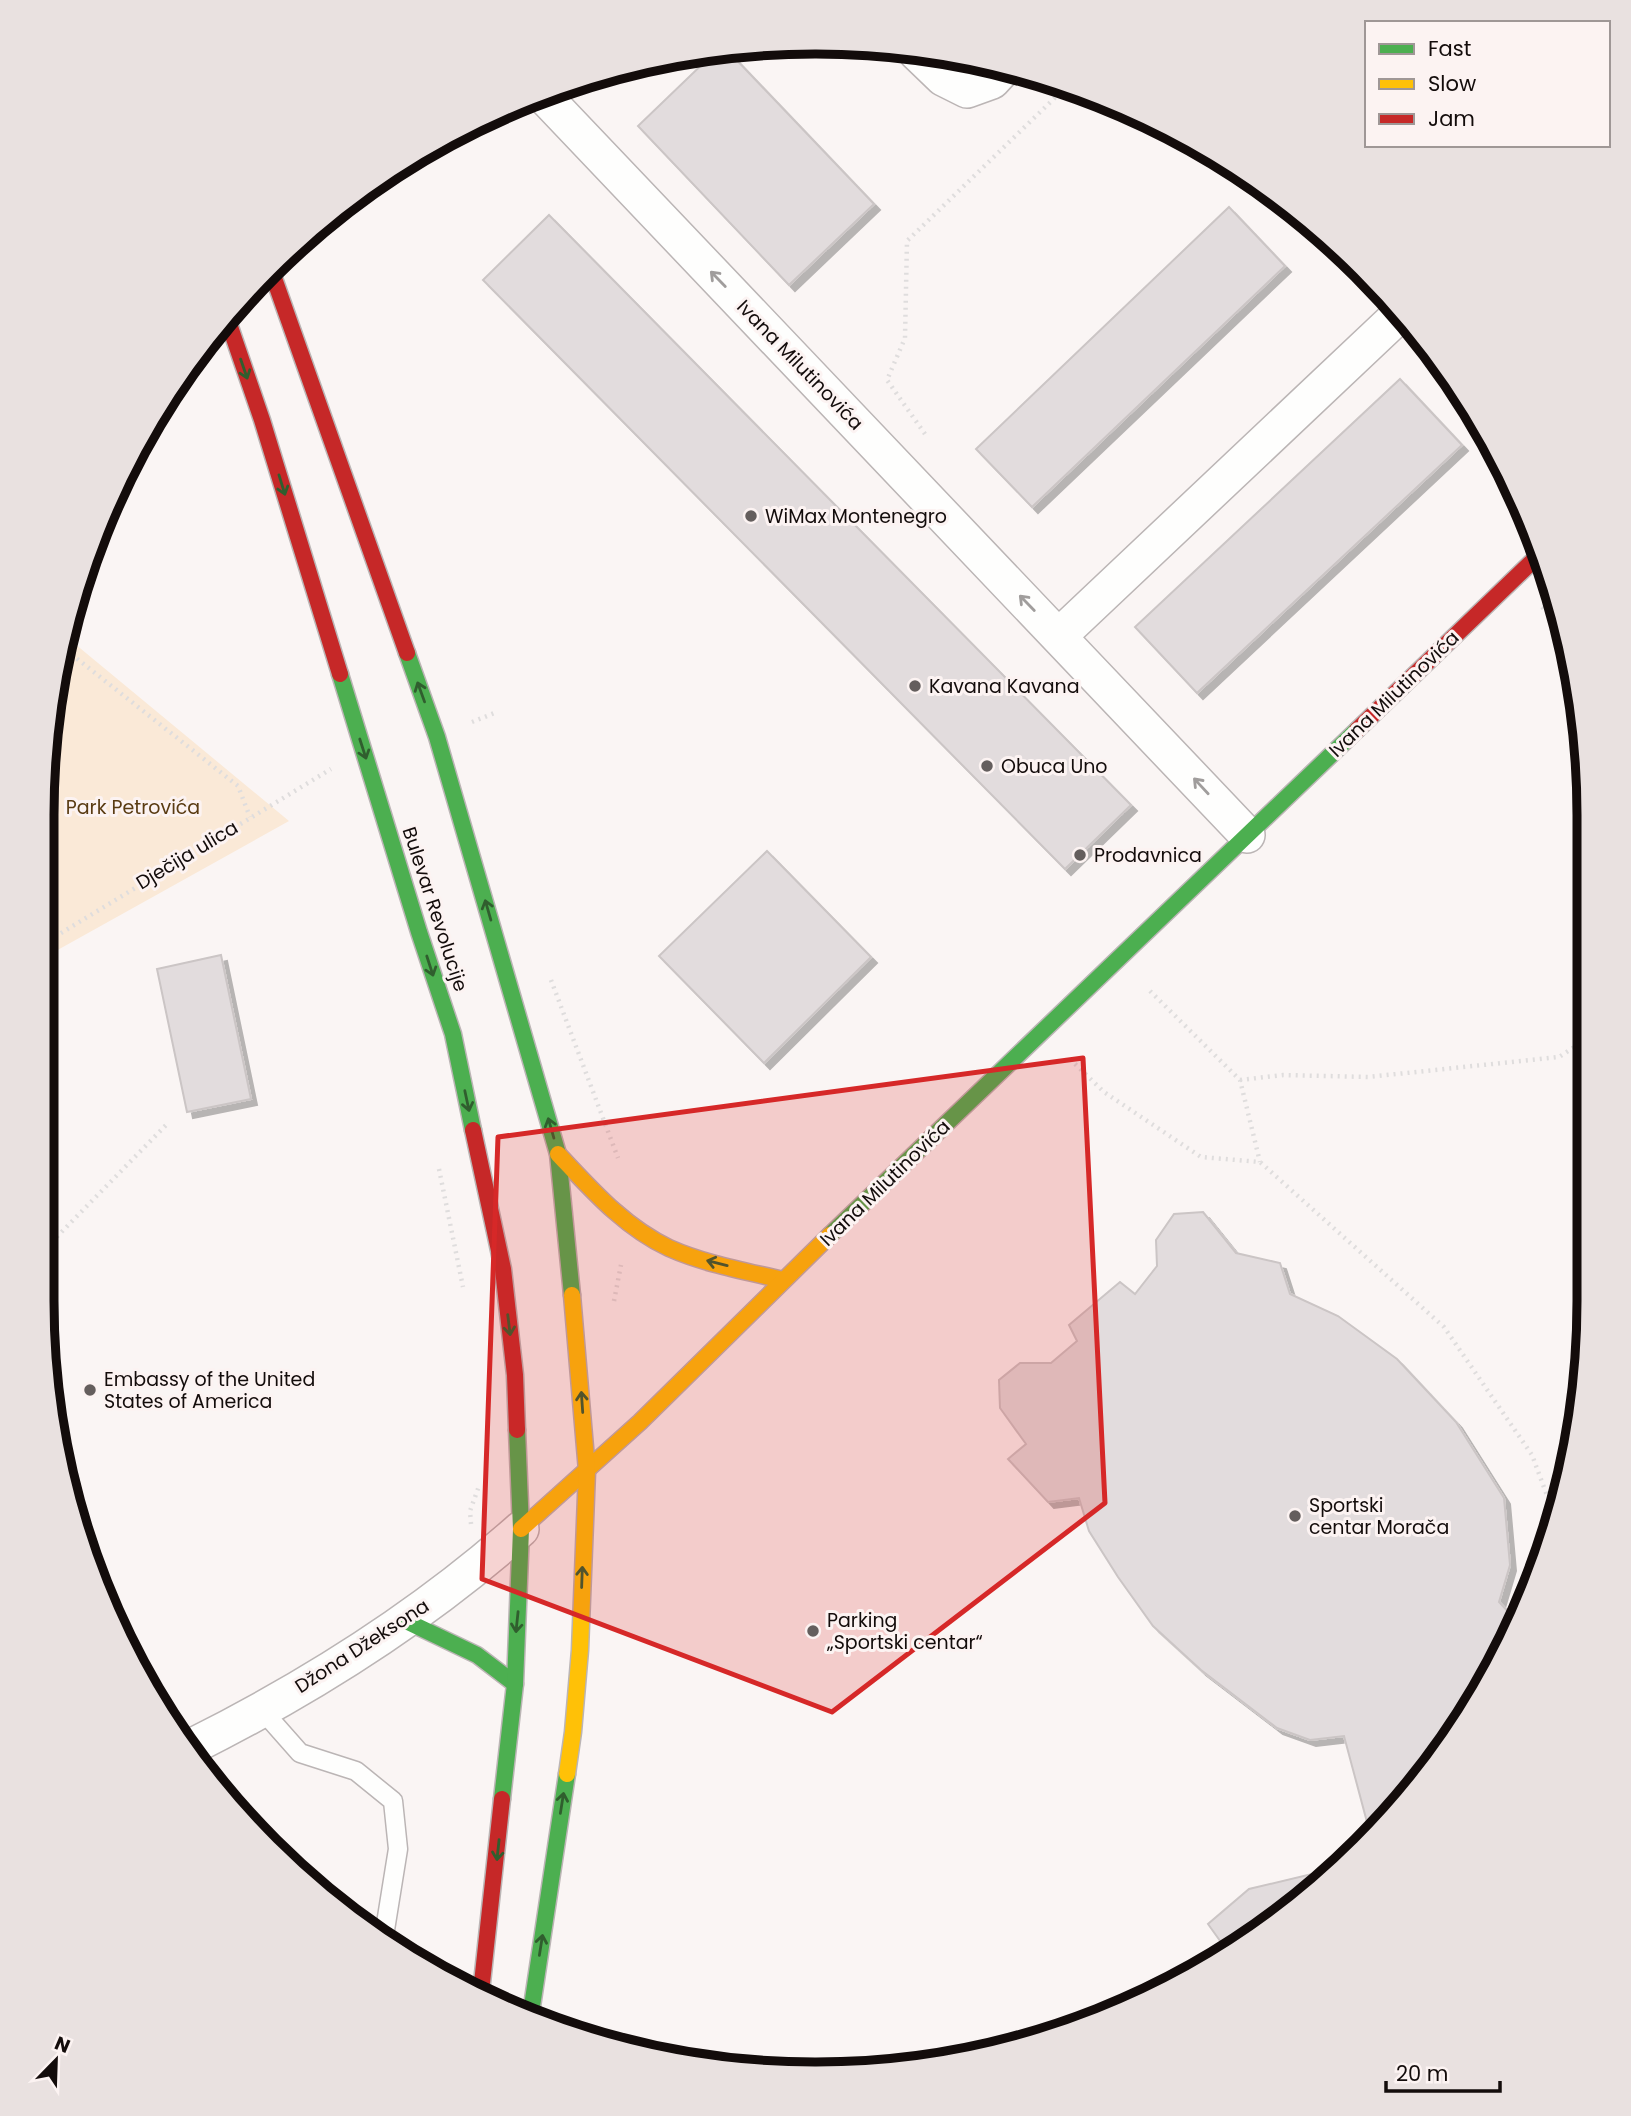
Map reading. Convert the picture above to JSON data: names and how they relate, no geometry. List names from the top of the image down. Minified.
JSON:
{"streets":{"main road":["Ivana Milutinovića","Bulevar Revolucije"],"street":["Džona Džeksona"],"path":["Dječija ulica"]},"crossings":[["Ivana Milutinovića","Bulevar Revolucije"],["Ivana Milutinovića","Džona Džeksona"],["Bulevar Revolucije","Džona Džeksona"]],"one_way":["Ivana Milutinovića"],"parks":["Park Petrovića"],"places":["WiMax Montenegro","Kavana Kavana","Obuca Uno","Prodavnica","Embassy of the United States of America","Sportski centar Morača","Parking „Sportski centar“"],"legend":["Fast","Slow","Jam"],"scale_bar":"20 m","north":"top right"}
